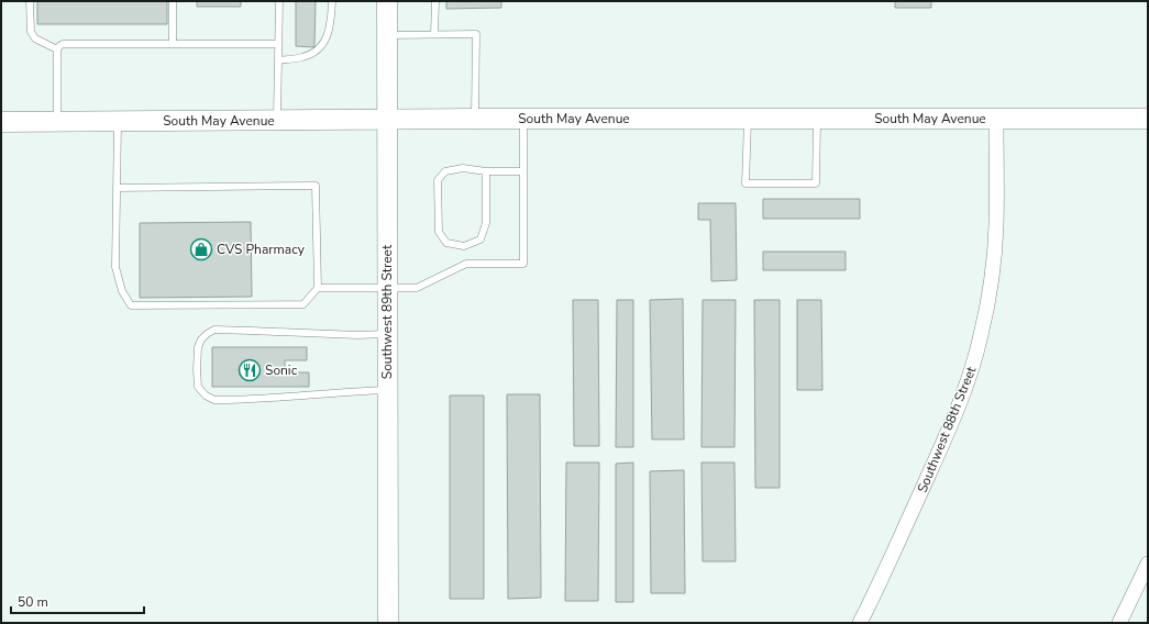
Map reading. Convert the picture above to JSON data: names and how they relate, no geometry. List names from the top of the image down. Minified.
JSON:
{"streets":{"main road":["South May Avenue","Southwest 89th Street"],"street":["Southwest 88th Street"]},"crossings":[["South May Avenue","Southwest 89th Street"],["South May Avenue","Southwest 88th Street"]],"places":{"shop":["CVS Pharmacy"],"restaurant":["Sonic"]},"scale_bar":"50 m"}
